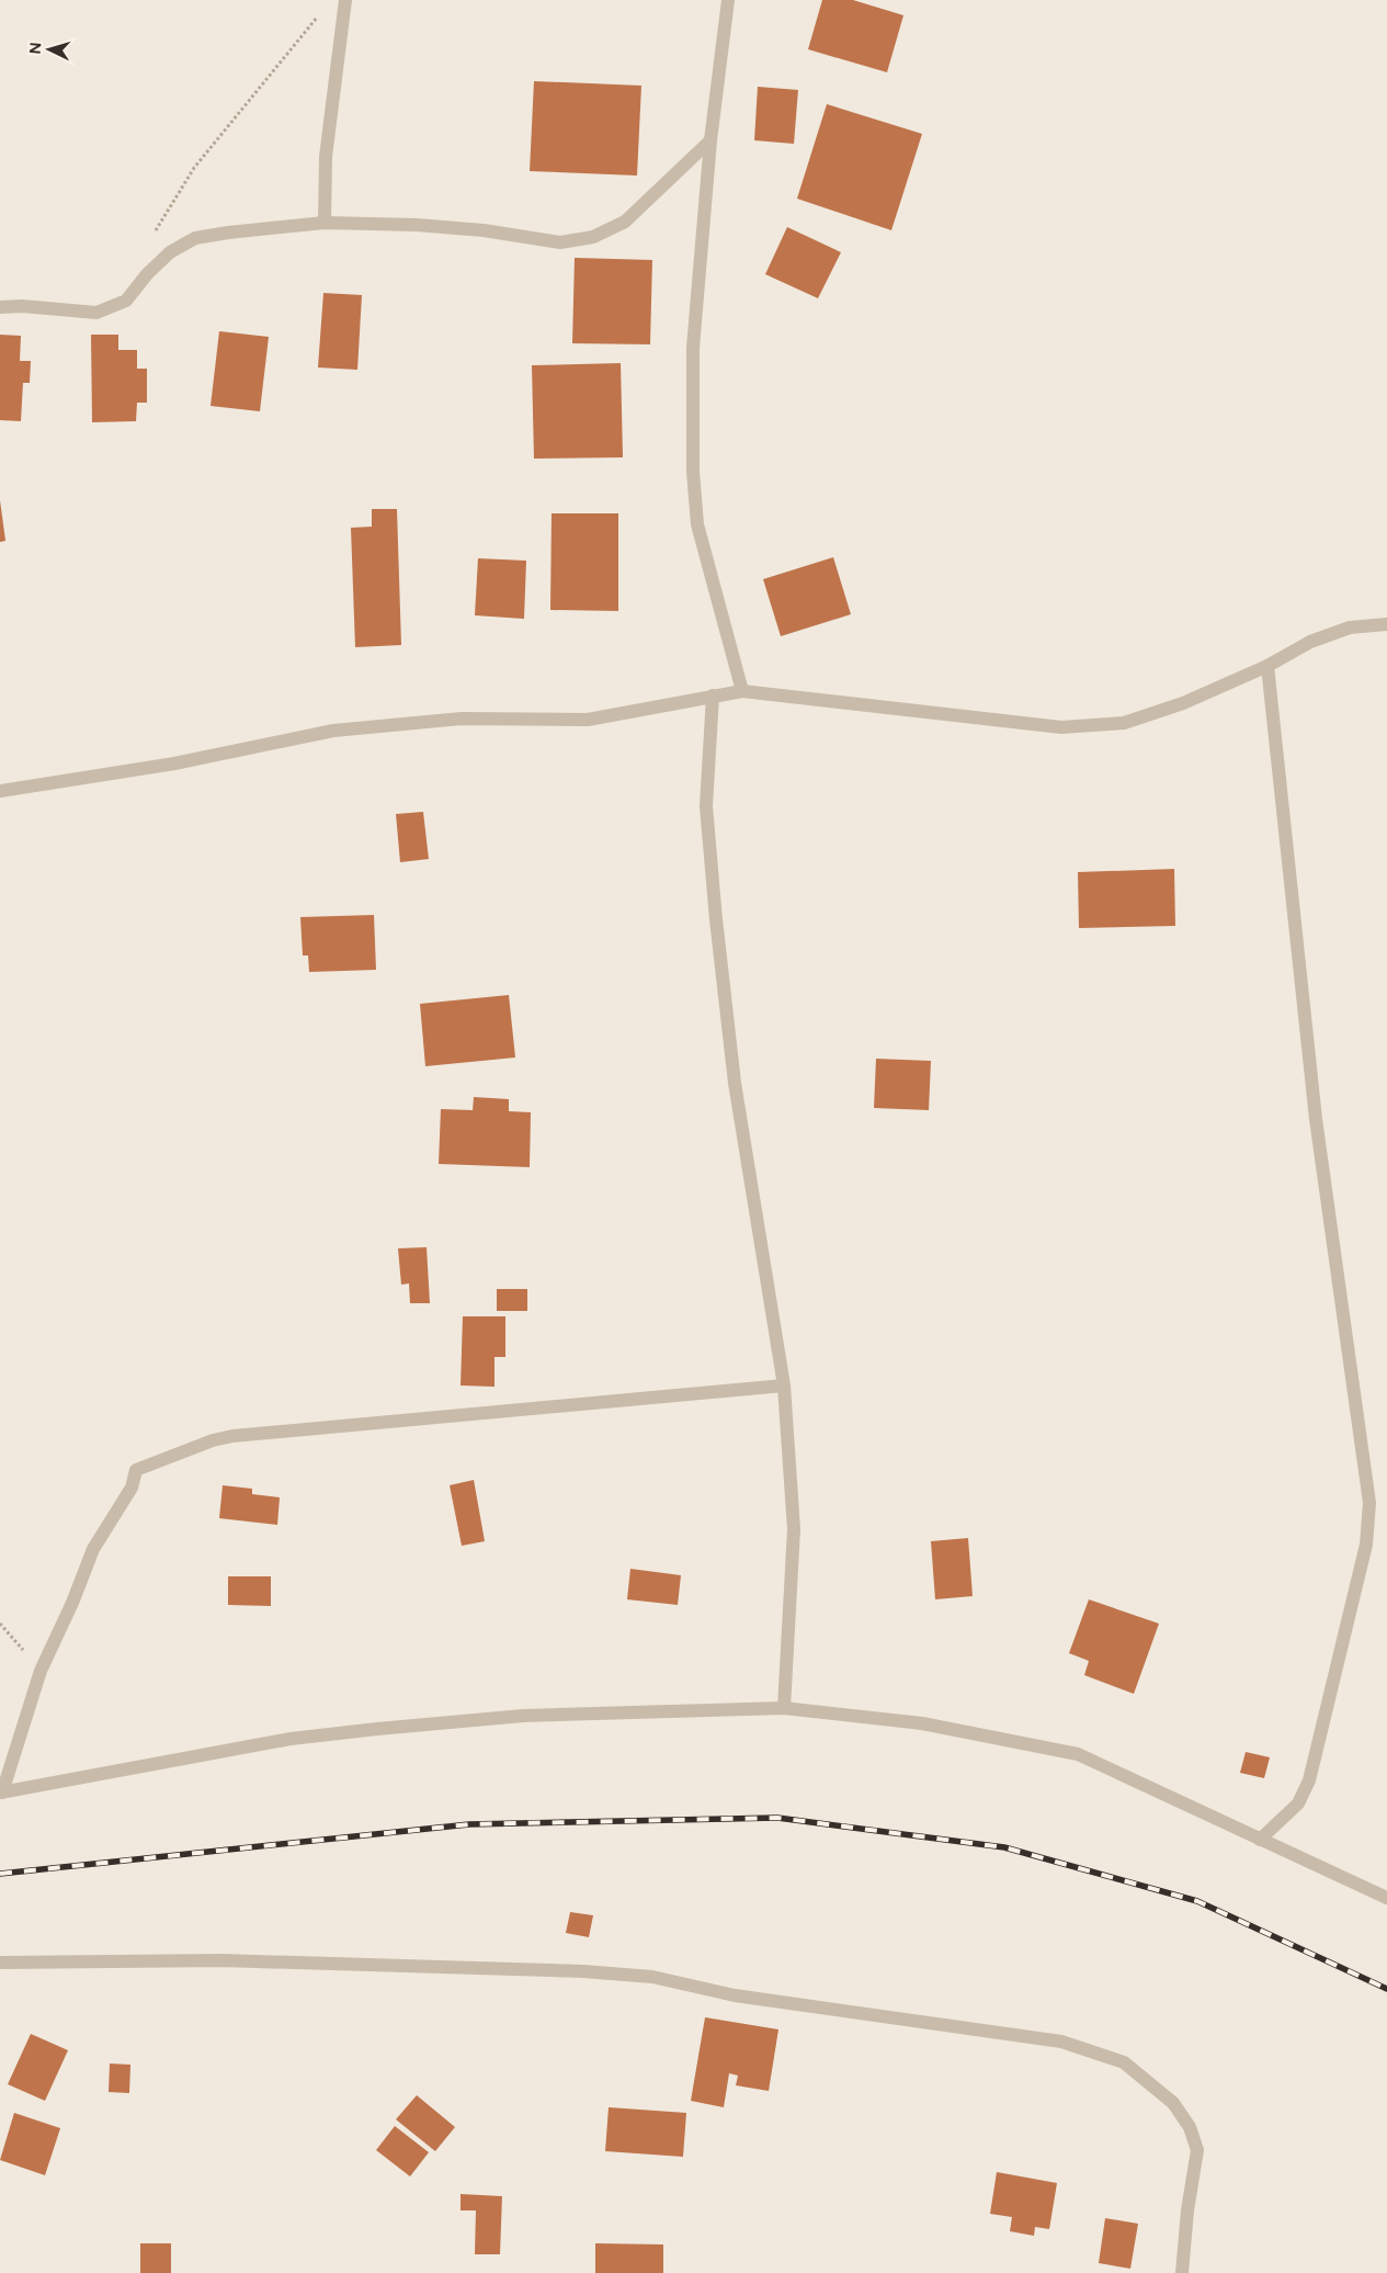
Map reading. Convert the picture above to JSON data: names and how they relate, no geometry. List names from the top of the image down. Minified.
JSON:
{"north":"left"}
